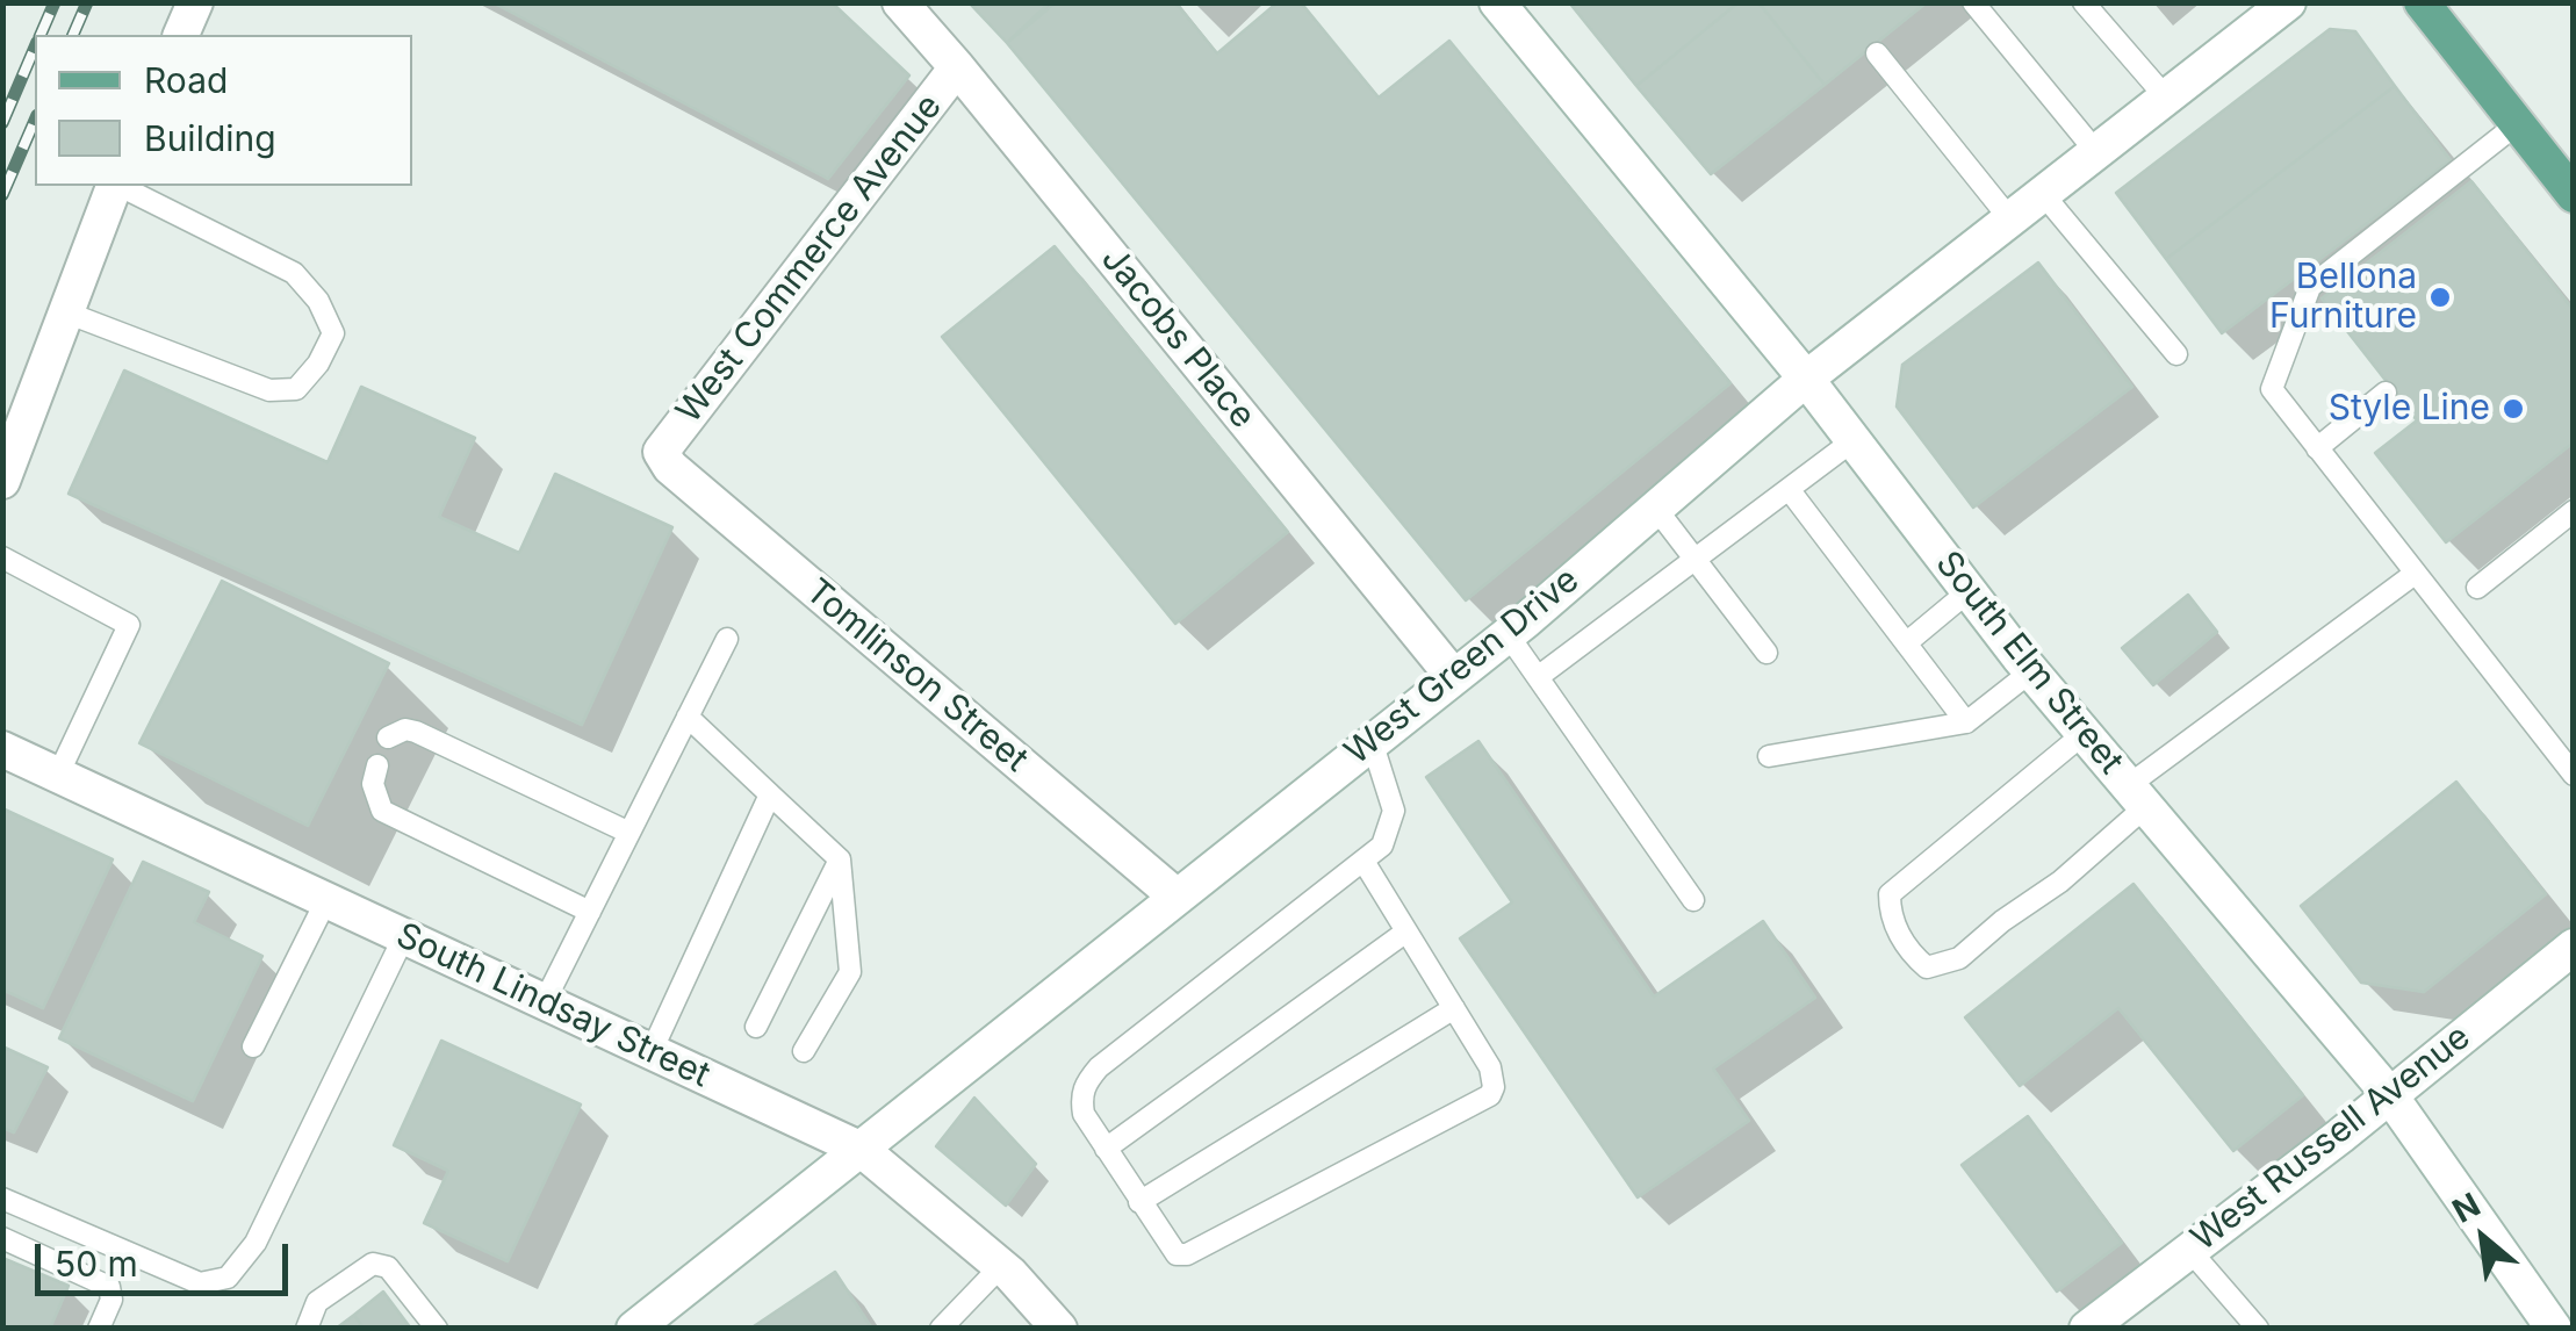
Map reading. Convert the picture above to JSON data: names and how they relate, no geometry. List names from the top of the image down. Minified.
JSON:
{"streets":{"street":["West Commerce Avenue","Jacobs Place","South Elm Street","West Green Drive","Tomlinson Street","South Lindsay Street","West Russell Avenue"]},"crossings":[["West Commerce Avenue","Jacobs Place"],["West Commerce Avenue","Tomlinson Street"],["Jacobs Place","West Green Drive"],["South Elm Street","West Green Drive"],["South Elm Street","West Russell Avenue"],["West Green Drive","Tomlinson Street"],["West Green Drive","South Lindsay Street"]],"places":["Bellona Furniture","Style Line"],"legend":["Road","Building"],"scale_bar":"50 m","north":"top left"}
